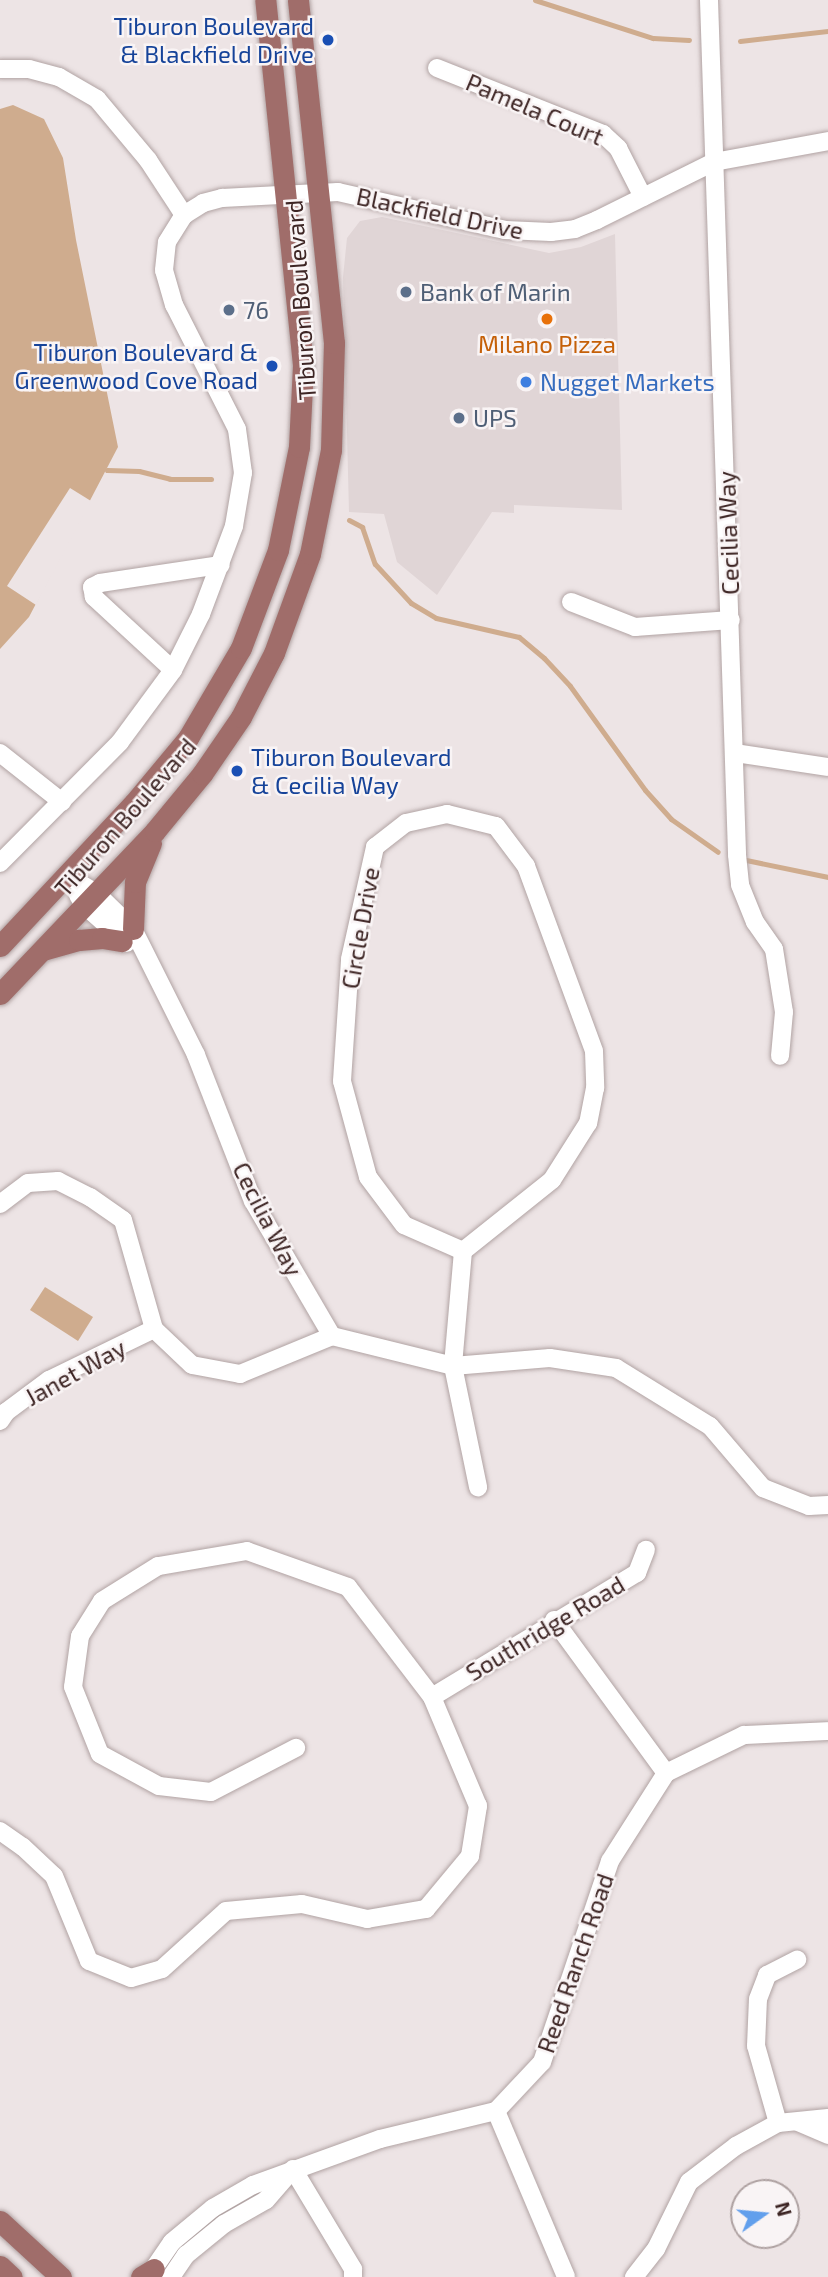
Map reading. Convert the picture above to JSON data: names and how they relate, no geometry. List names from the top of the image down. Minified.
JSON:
{"streets":{"main road":["Tiburon Boulevard"],"street":["Pamela Court","Blackfield Drive","Cecilia Way","Circle Drive","Janet Way","Southridge Road","Reed Ranch Road"]},"crossings":[["Pamela Court","Blackfield Drive"],["Blackfield Drive","Tiburon Boulevard"],["Blackfield Drive","Cecilia Way"],["Tiburon Boulevard","Cecilia Way"]],"places":["Tiburon Boulevard & Blackfield Drive","Bank of Marin","76","Milano Pizza","Tiburon Boulevard & Greenwood Cove Road","Nugget Markets","UPS","Tiburon Boulevard & Cecilia Way"],"north":"right"}
